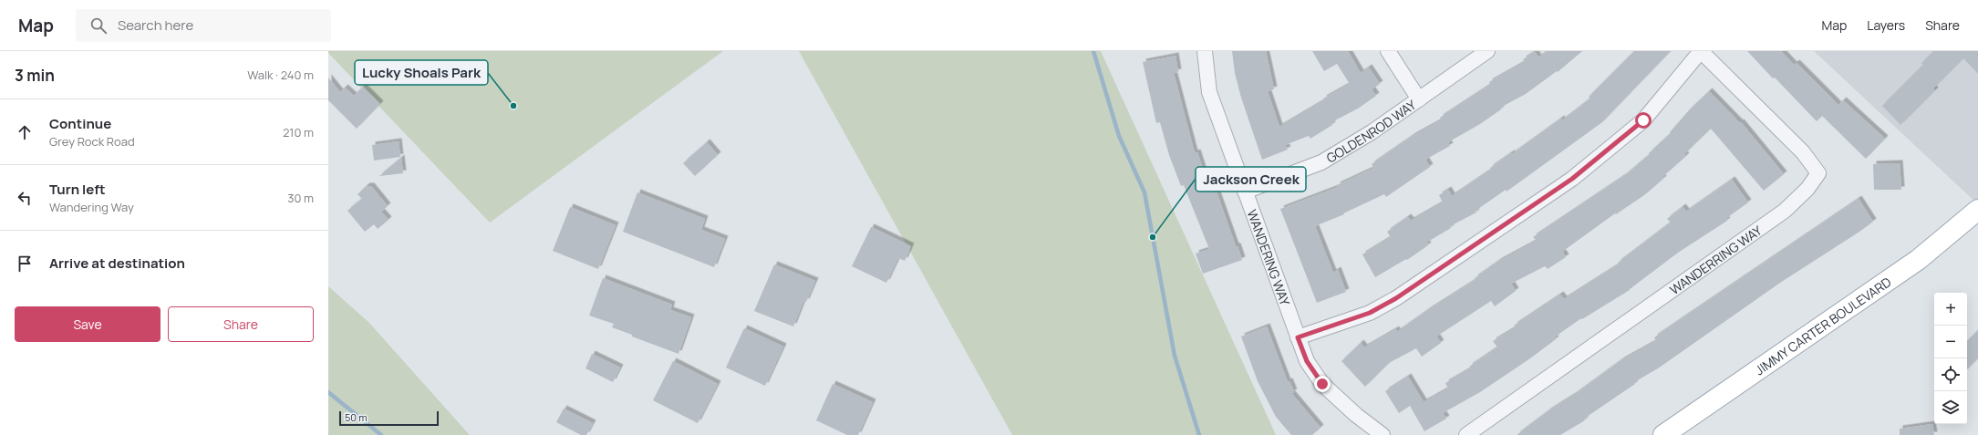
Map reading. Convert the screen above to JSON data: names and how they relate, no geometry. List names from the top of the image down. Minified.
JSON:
{"streets":{"main road":["JIMMY CARTER BOULEVARD"],"street":["GOLDENROD WAY","WANDERING WAY","WANDERRING WAY"]},"crossings":[["GOLDENROD WAY","WANDERING WAY"]],"places":["Lucky Shoals Park","Jackson Creek"],"scale_bar":"50 m","page":{"header":"Map","search":"Search here","nav":["Map","Layers","Share"],"heading":["3 min","Walk · 240 m"],"list":[["Continue","Grey Rock Road","210 m"],["Turn left","Wandering Way","30 m"],"Arrive at destination"],"map_buttons":["+","−"],"buttons":["Save","Share"],"scale":"50 m"}}
